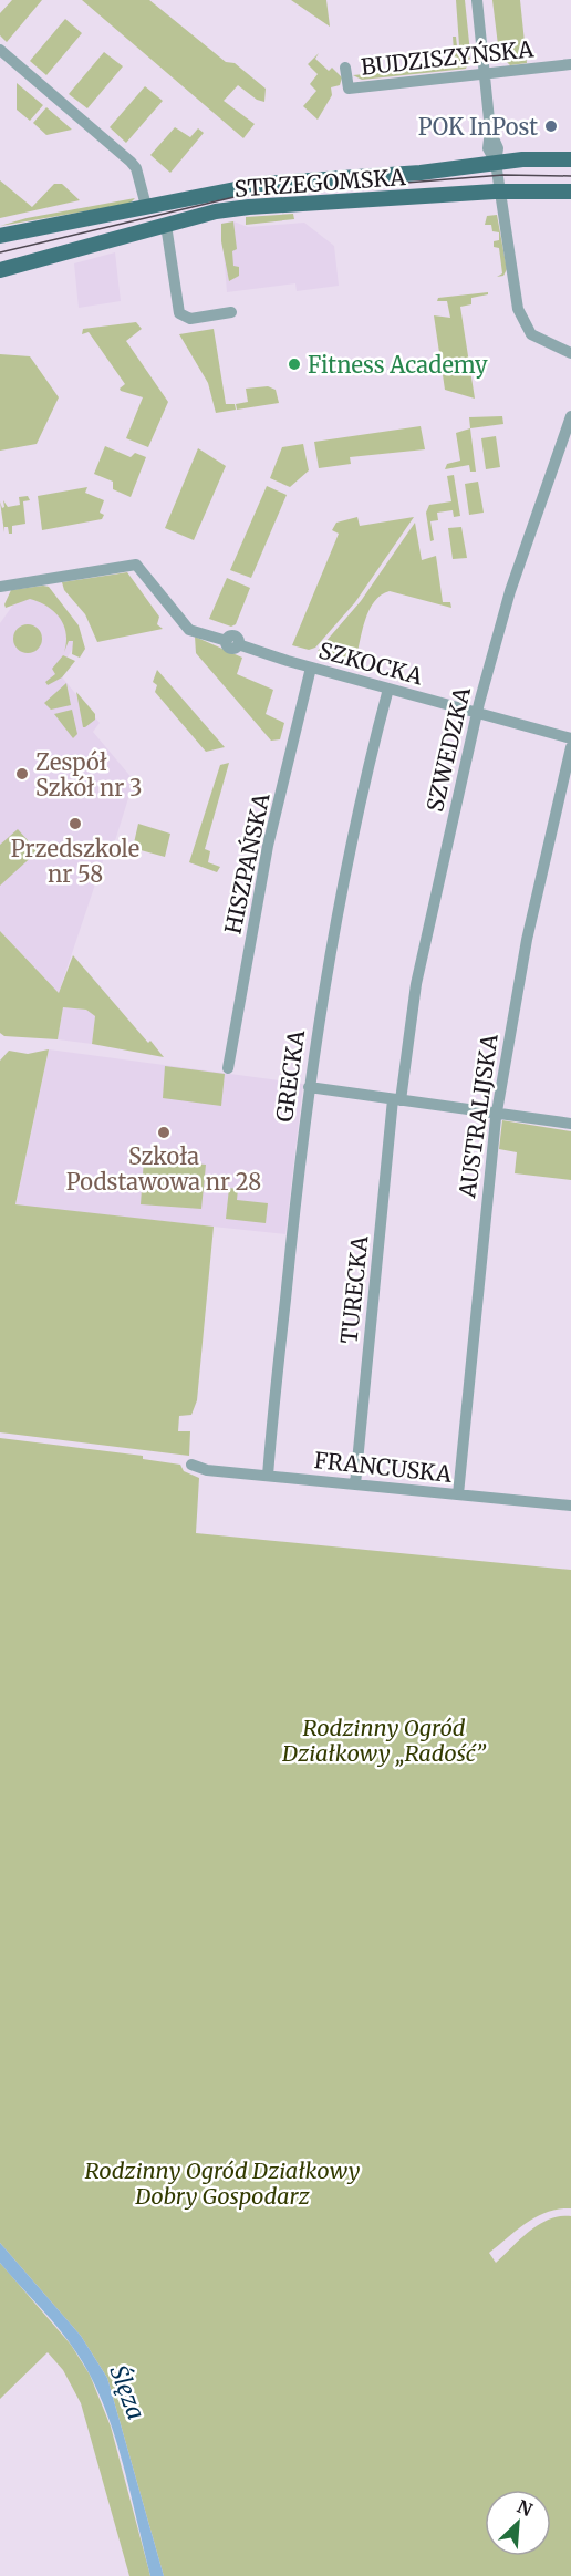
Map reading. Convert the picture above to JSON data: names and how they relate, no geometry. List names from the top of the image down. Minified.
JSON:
{"streets":{"main road":["STRZEGOMSKA"],"street":["BUDZISZYŃSKA","SZKOCKA","SZWEDZKA","HISZPAŃSKA","GRECKA","AUSTRALIJSKA","TURECKA","FRANCUSKA"]},"crossings":[["SZKOCKA","SZWEDZKA"],["SZKOCKA","HISZPAŃSKA"],["SZKOCKA","GRECKA"],["SZWEDZKA","TURECKA"],["GRECKA","FRANCUSKA"],["AUSTRALIJSKA","FRANCUSKA"],["TURECKA","FRANCUSKA"]],"water":["Ślęza"],"parks":["Rodzinny Ogród Działkowy „Radość”","Rodzinny Ogród Działkowy Dobry Gospodarz"],"places":["POK InPost","Fitness Academy","Zespół Szkół nr 3","Przedszkole nr 58","Szkoła Podstawowa nr 28"],"north":"top right"}
